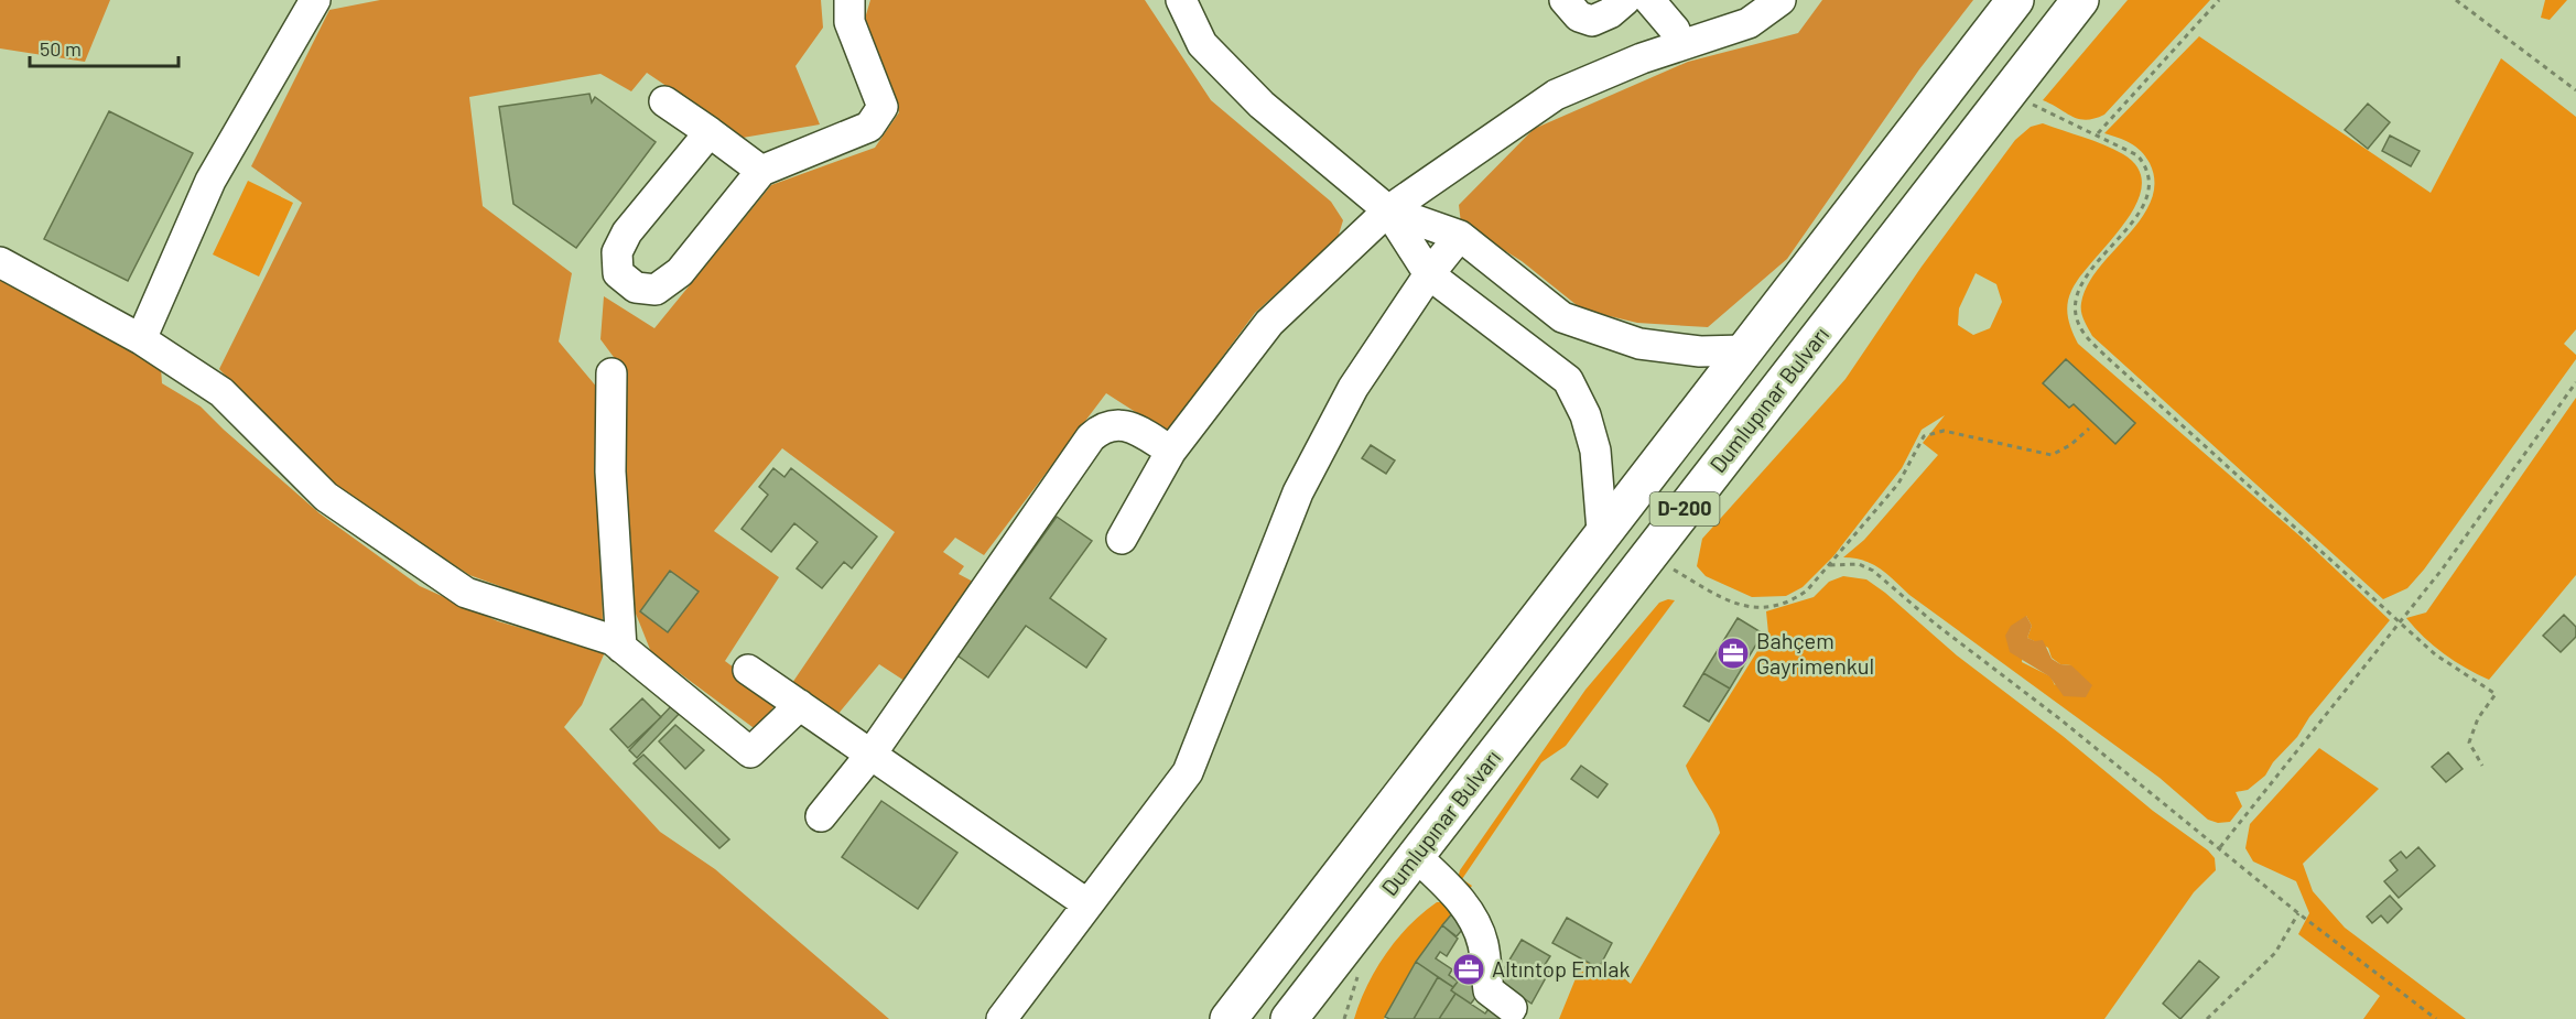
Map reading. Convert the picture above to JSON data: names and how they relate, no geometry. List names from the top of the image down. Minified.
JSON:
{"streets":{"highway":["Dumlupınar Bulvarı","D-200"]},"places":{"office":["Bahçem Gayrimenkul","Altıntop Emlak"]},"scale_bar":"50 m"}
